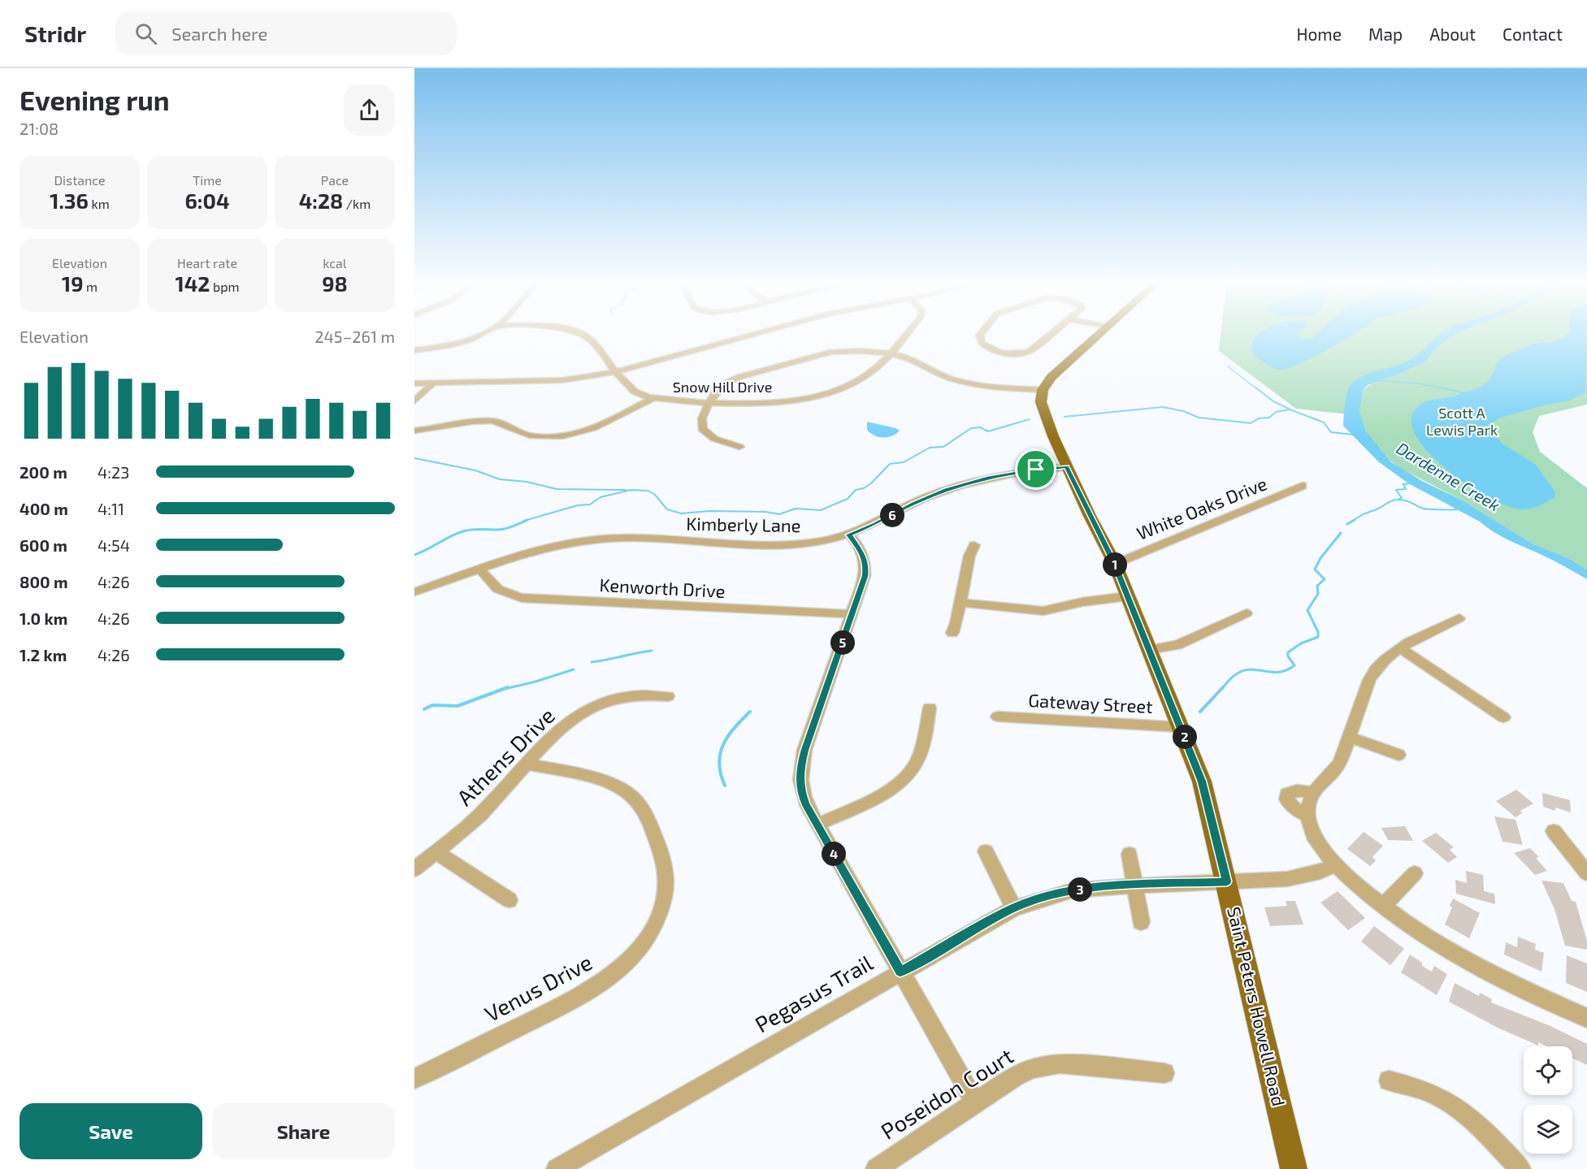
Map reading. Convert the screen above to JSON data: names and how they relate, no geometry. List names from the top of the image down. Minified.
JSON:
{"streets":{"main road":["Saint Peters Howell Road"],"street":["Snow Hill Drive","White Oaks Drive","Kimberly Lane","Kenworth Drive","Gateway Street","Athens Drive","Venus Drive","Pegasus Trail","Poseidon Court"]},"crossings":[["White Oaks Drive","Saint Peters Howell Road"],["Kimberly Lane","Kenworth Drive"],["Kimberly Lane","Saint Peters Howell Road"],["Gateway Street","Saint Peters Howell Road"],["Athens Drive","Venus Drive"],["Pegasus Trail","Saint Peters Howell Road"]],"water":["Dardenne Creek"],"parks":["Scott A Lewis Park"],"page":{"header":"Stridr","search":"Search here","nav":["Home","Map","About","Contact"],"heading":["Evening run","21:08"],"stats":[["Distance","1.36 km"],["Time","6:04"],["Pace","4:28 /km"],["Elevation","19 m"],["Heart rate","142 bpm"],["kcal","98"]],"chart":["Elevation","245–261 m"],"list":[{"name":"200 m","note":"4:23"},{"name":"400 m","note":"4:11"},{"name":"600 m","note":"4:54"},{"name":"800 m","note":"4:26"},{"name":"1.0 km","note":"4:26"},{"name":"1.2 km","note":"4:26"}],"pins":["6","1","5","2","4","3"],"buttons":["Save","Share"]}}
